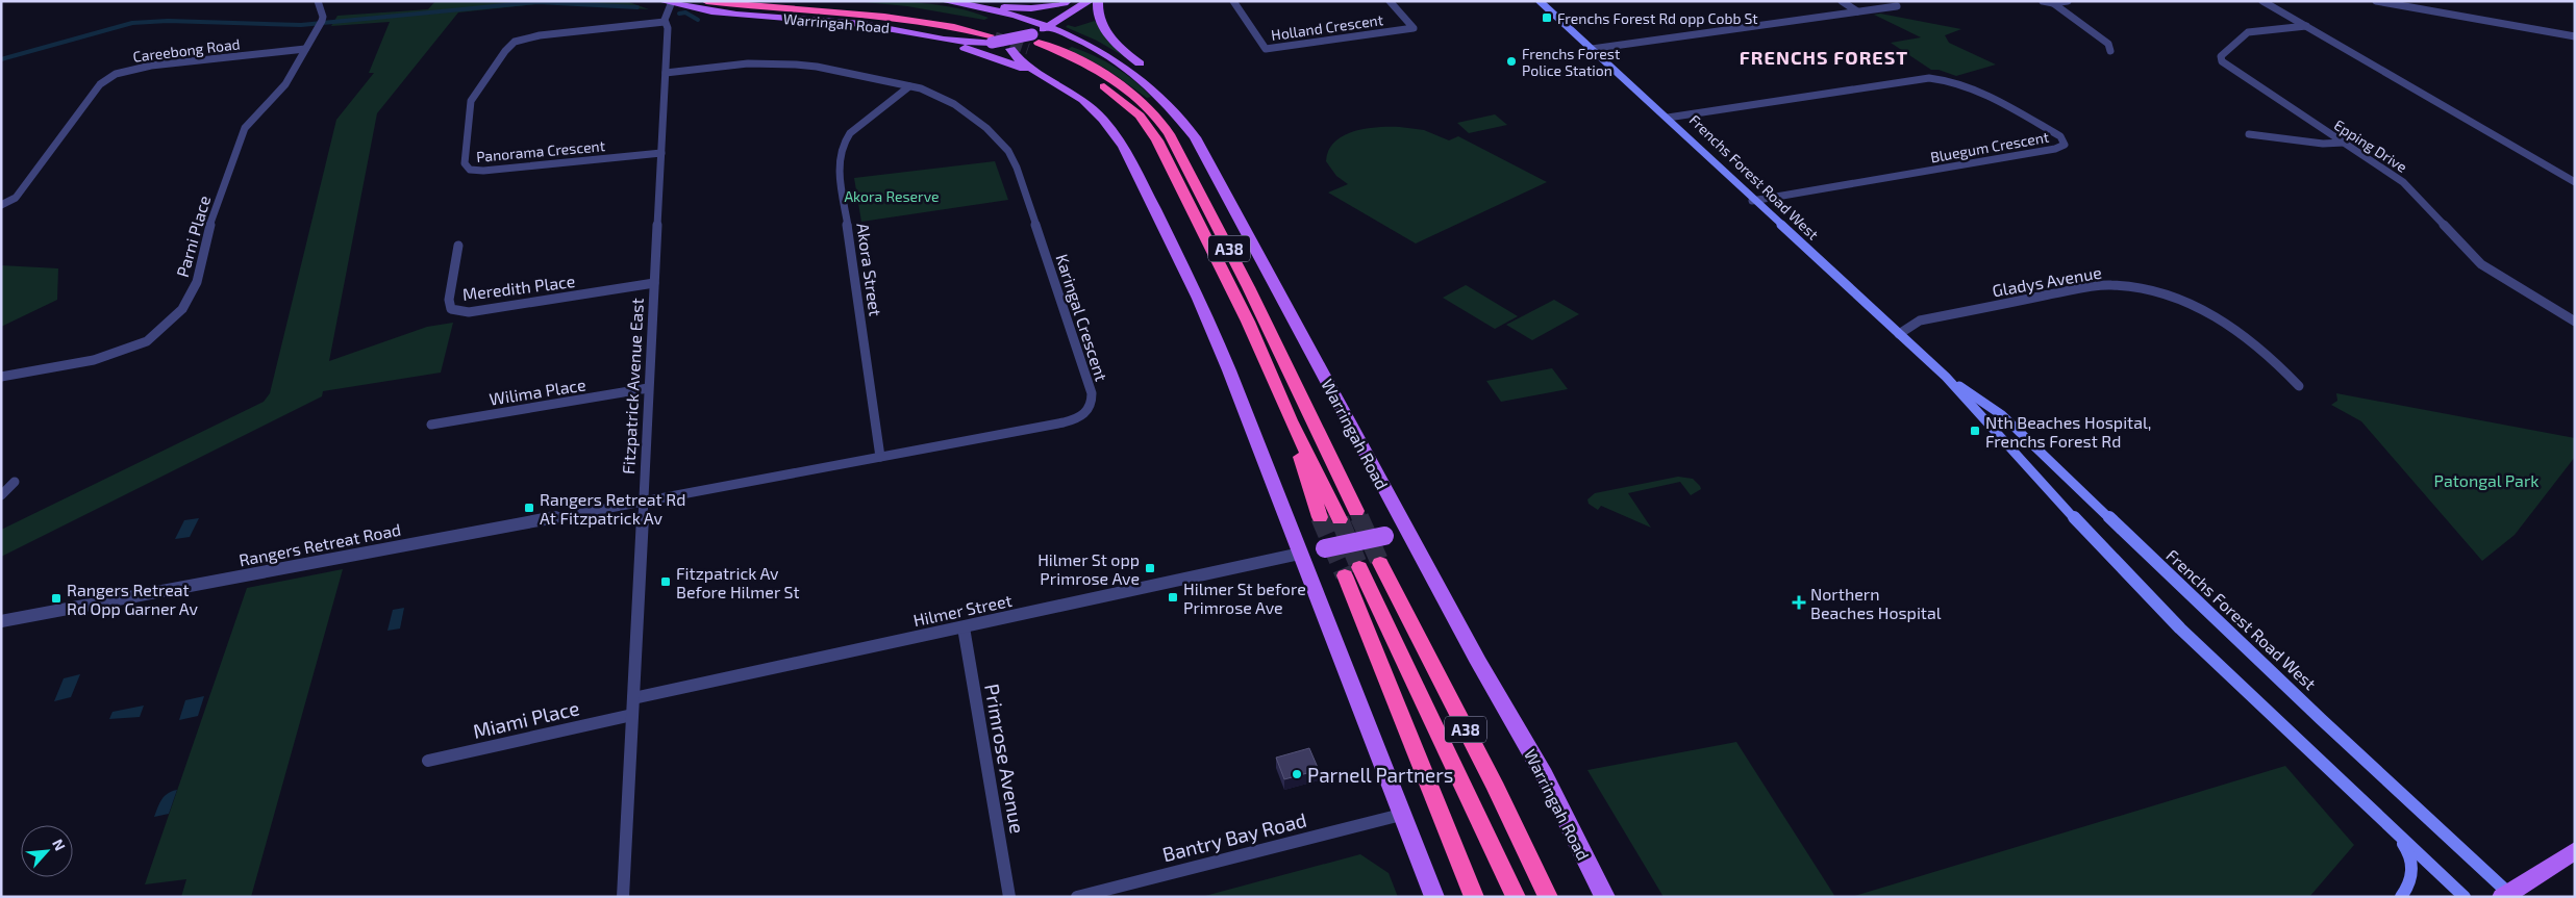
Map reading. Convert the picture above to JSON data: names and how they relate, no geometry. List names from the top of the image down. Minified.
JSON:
{"streets":{"highway":["Warringah Road","A38"],"main road":["Frenchs Forest Road West"],"street":["Holland Crescent","Careebong Road","Epping Drive","Bluegum Crescent","Panorama Crescent","Parni Place","Akora Street","Gladys Avenue","Meredith Place","Karingal Crescent","Fitzpatrick Avenue East","Wilima Place","Rangers Retreat Road","Hilmer Street","Miami Place","Primrose Avenue","Bantry Bay Road"]},"crossings":[["Warringah Road","A38"],["Warringah Road","Fitzpatrick Avenue East"],["Careebong Road","Parni Place"],["Bluegum Crescent","Frenchs Forest Road West"],["Panorama Crescent","Fitzpatrick Avenue East"],["Frenchs Forest Road West","Gladys Avenue"],["A38","Hilmer Street"],["A38","Bantry Bay Road"],["Akora Street","Karingal Crescent"],["Meredith Place","Fitzpatrick Avenue East"],["Karingal Crescent","Fitzpatrick Avenue East"],["Karingal Crescent","Rangers Retreat Road"],["Fitzpatrick Avenue East","Wilima Place"],["Fitzpatrick Avenue East","Rangers Retreat Road"],["Fitzpatrick Avenue East","Hilmer Street"],["Fitzpatrick Avenue East","Miami Place"],["Hilmer Street","Primrose Avenue"]],"districts":["FRENCHS FOREST"],"parks":["Akora Reserve","Patongal Park"],"places":{"transit":["Frenchs Forest Rd opp Cobb St","Nth Beaches Hospital, Frenchs Forest Rd","Rangers Retreat Rd At Fitzpatrick Av","Hilmer St opp Primrose Ave","Fitzpatrick Av Before Hilmer St","Hilmer St before Primrose Ave","Rangers Retreat Rd Opp Garner Av"],"other":["Frenchs Forest Police Station","Parnell Partners"],"health":["Northern Beaches Hospital"]},"north":"top right"}
